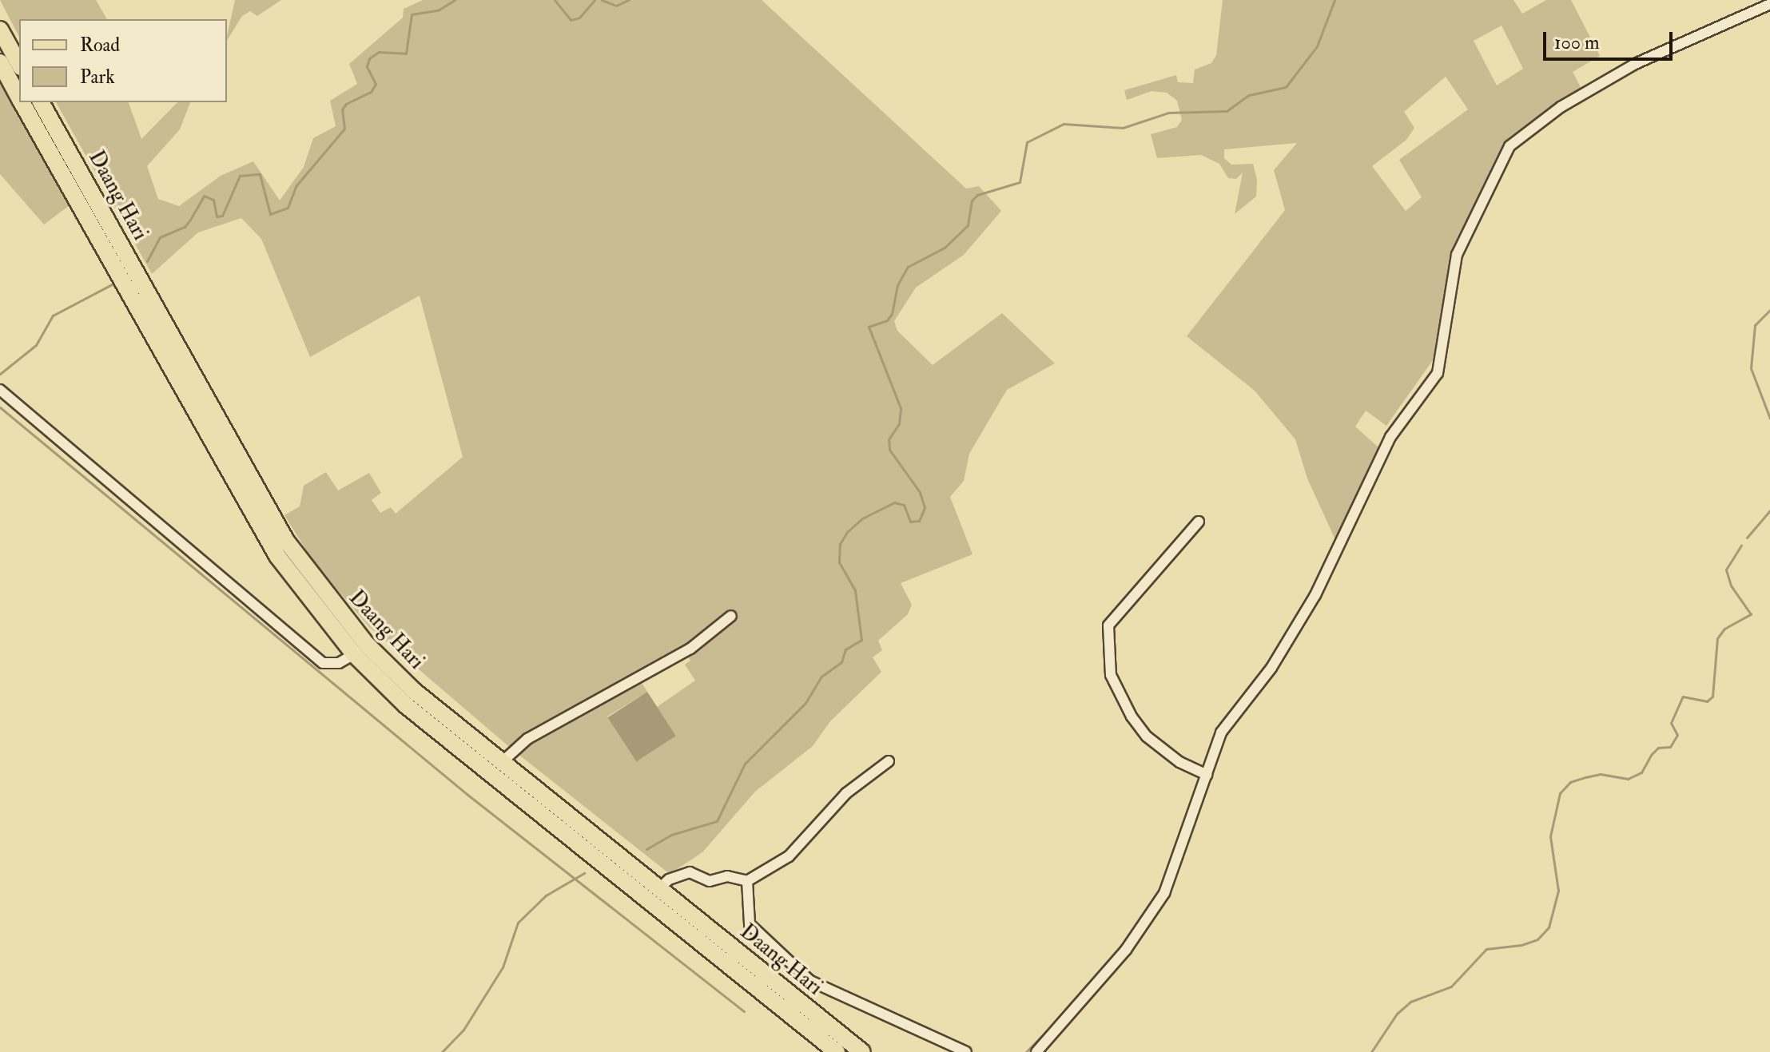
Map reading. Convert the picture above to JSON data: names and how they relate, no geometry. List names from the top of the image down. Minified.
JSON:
{"streets":{"main road":["Daang Hari"]},"legend":["Road","Park"],"scale_bar":"100 m"}
